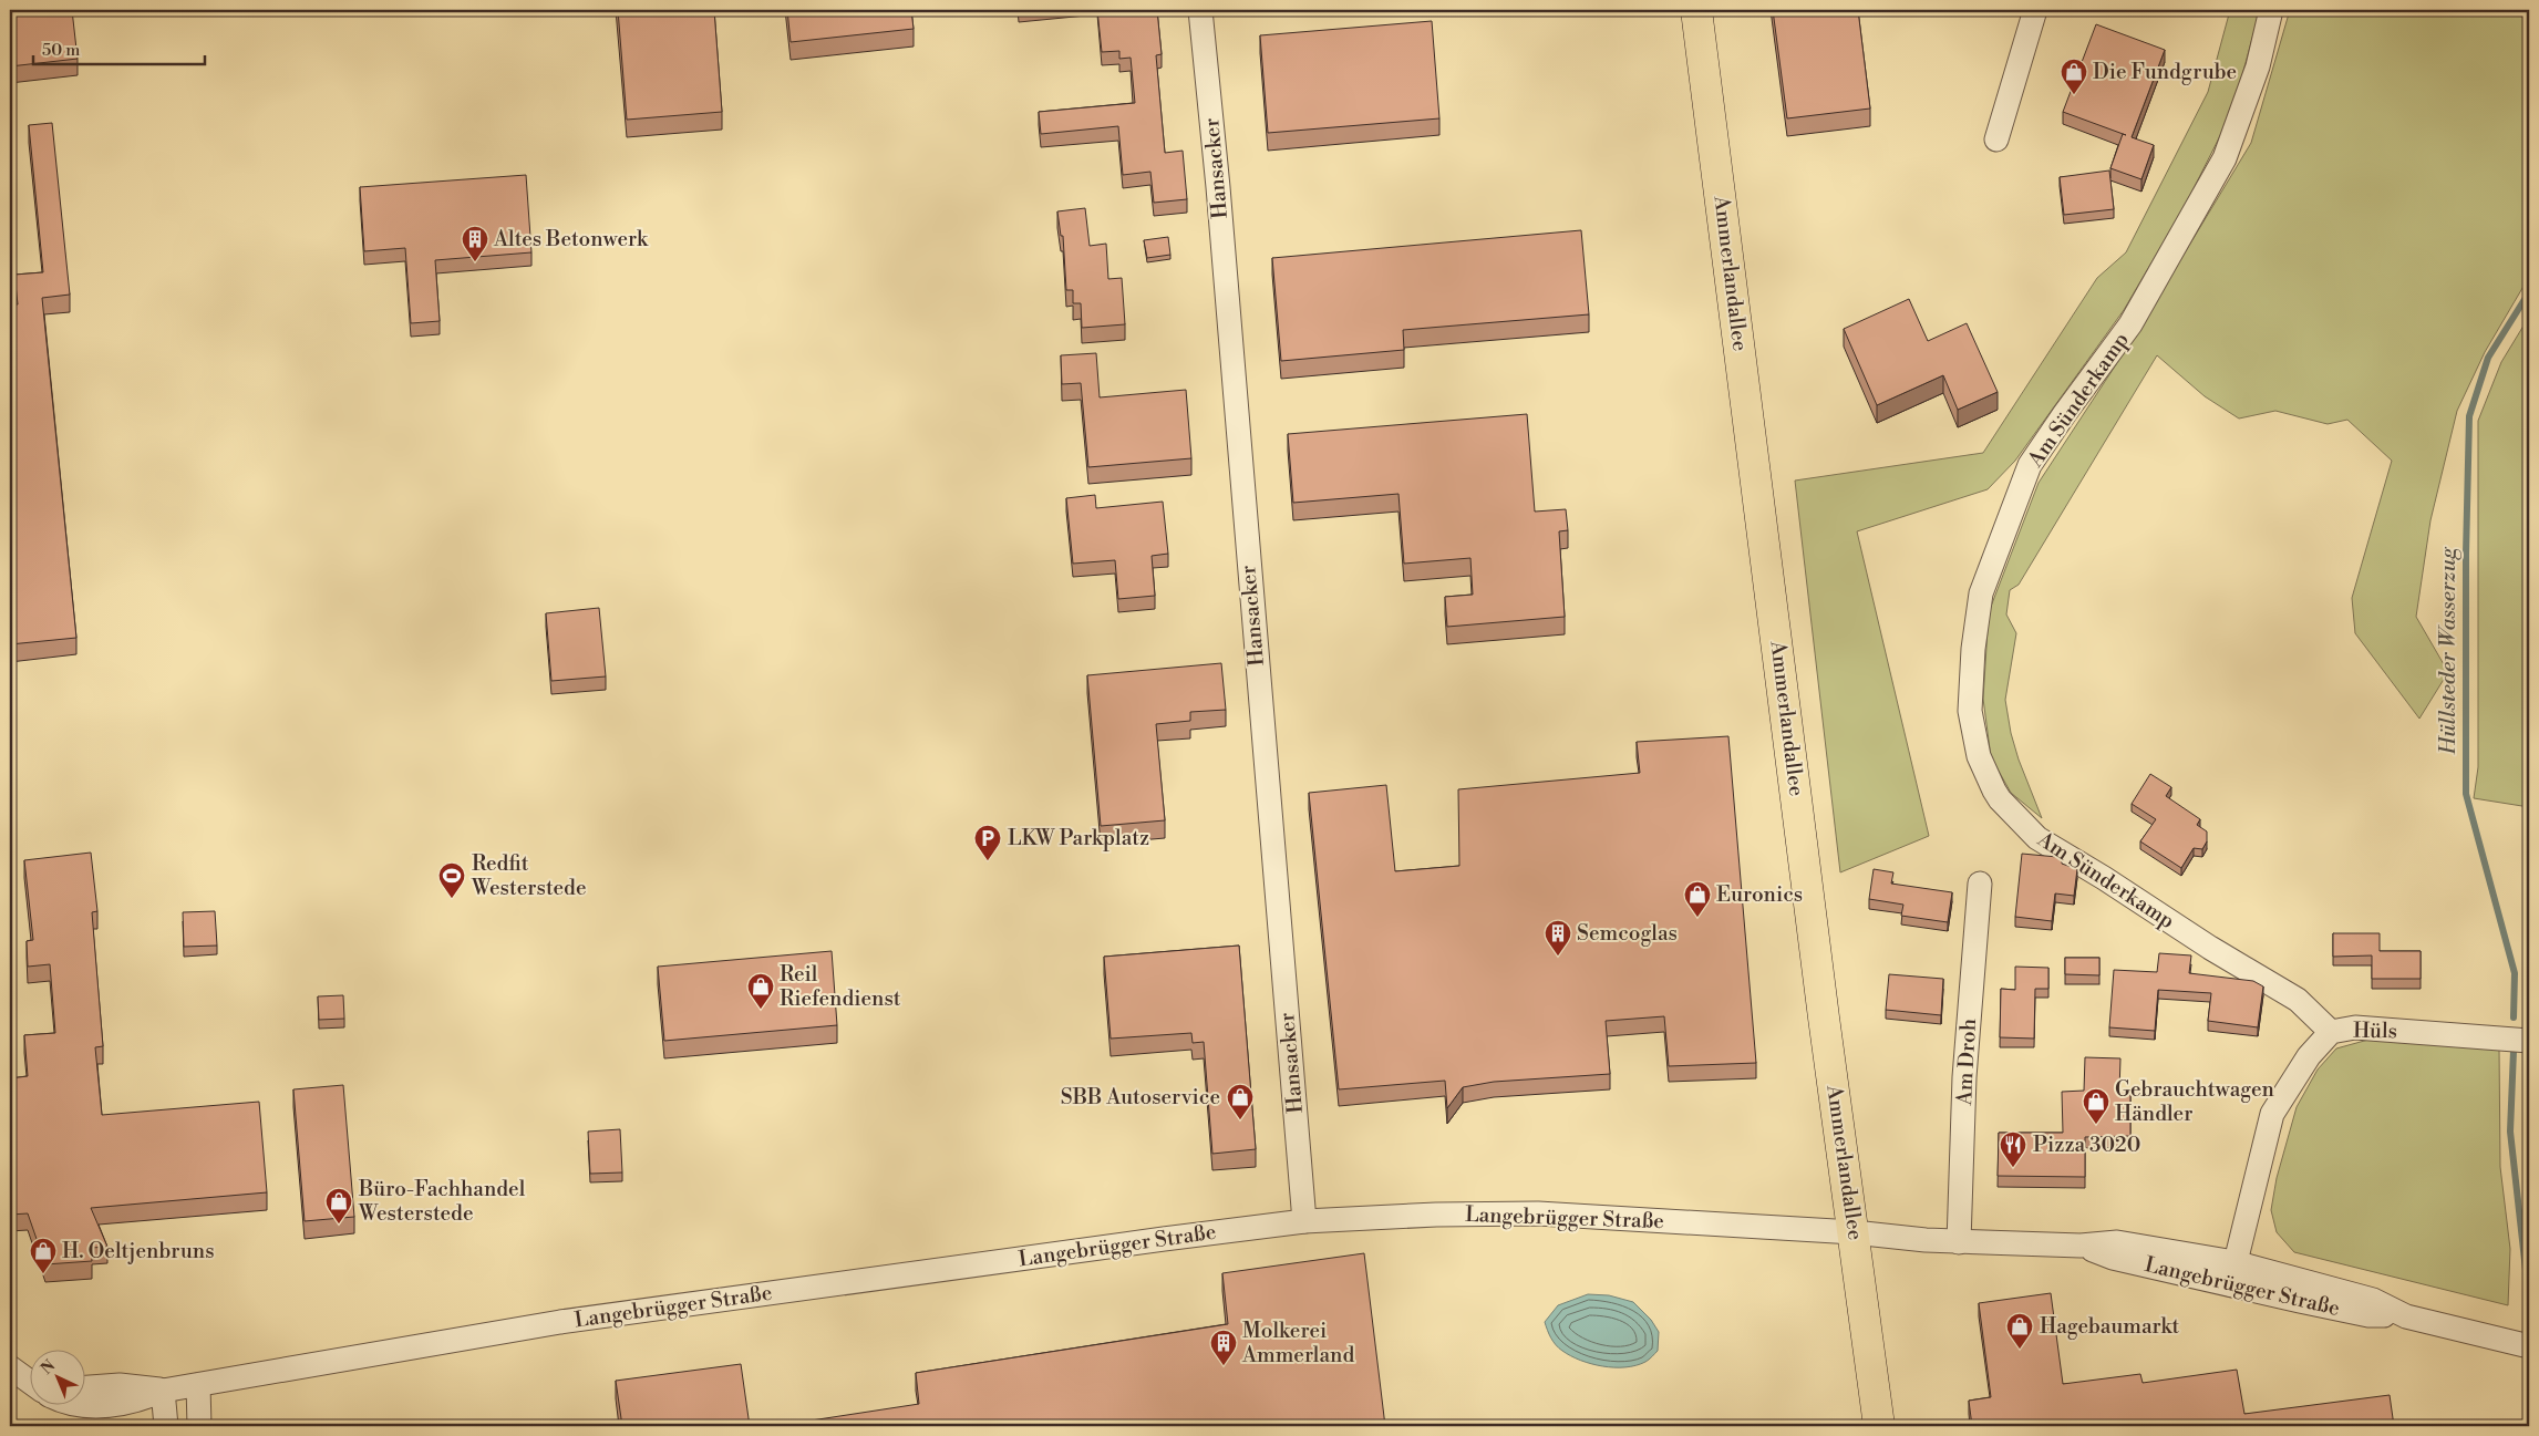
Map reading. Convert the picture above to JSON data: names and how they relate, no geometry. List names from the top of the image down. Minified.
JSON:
{"streets":{"main road":["Ammerlandallee"],"street":["Hansacker","Am Sünderkamp","Hüls","Am Droh","Langebrügger Straße"]},"crossings":[["Hansacker","Langebrügger Straße"],["Ammerlandallee","Langebrügger Straße"],["Am Sünderkamp","Hüls"],["Hüls","Langebrügger Straße"],["Am Droh","Langebrügger Straße"]],"water":["Hüllsteder Wasserzug"],"places":{"shop":["Die Fundgrube","Euronics","Reil Riefendienst","SBB Autoservice","Gebrauchtwagen Händler","Büro-Fachhandel Westerstede","H. Oeltjenbruns","Hagebaumarkt"],"building":["Altes Betonwerk","Semcoglas","Molkerei Ammerland"],"parking":["LKW Parkplatz"],"sports":["Redfit Westerstede"],"restaurant":["Pizza 3020"]},"scale_bar":"50 m","north":"top left"}
